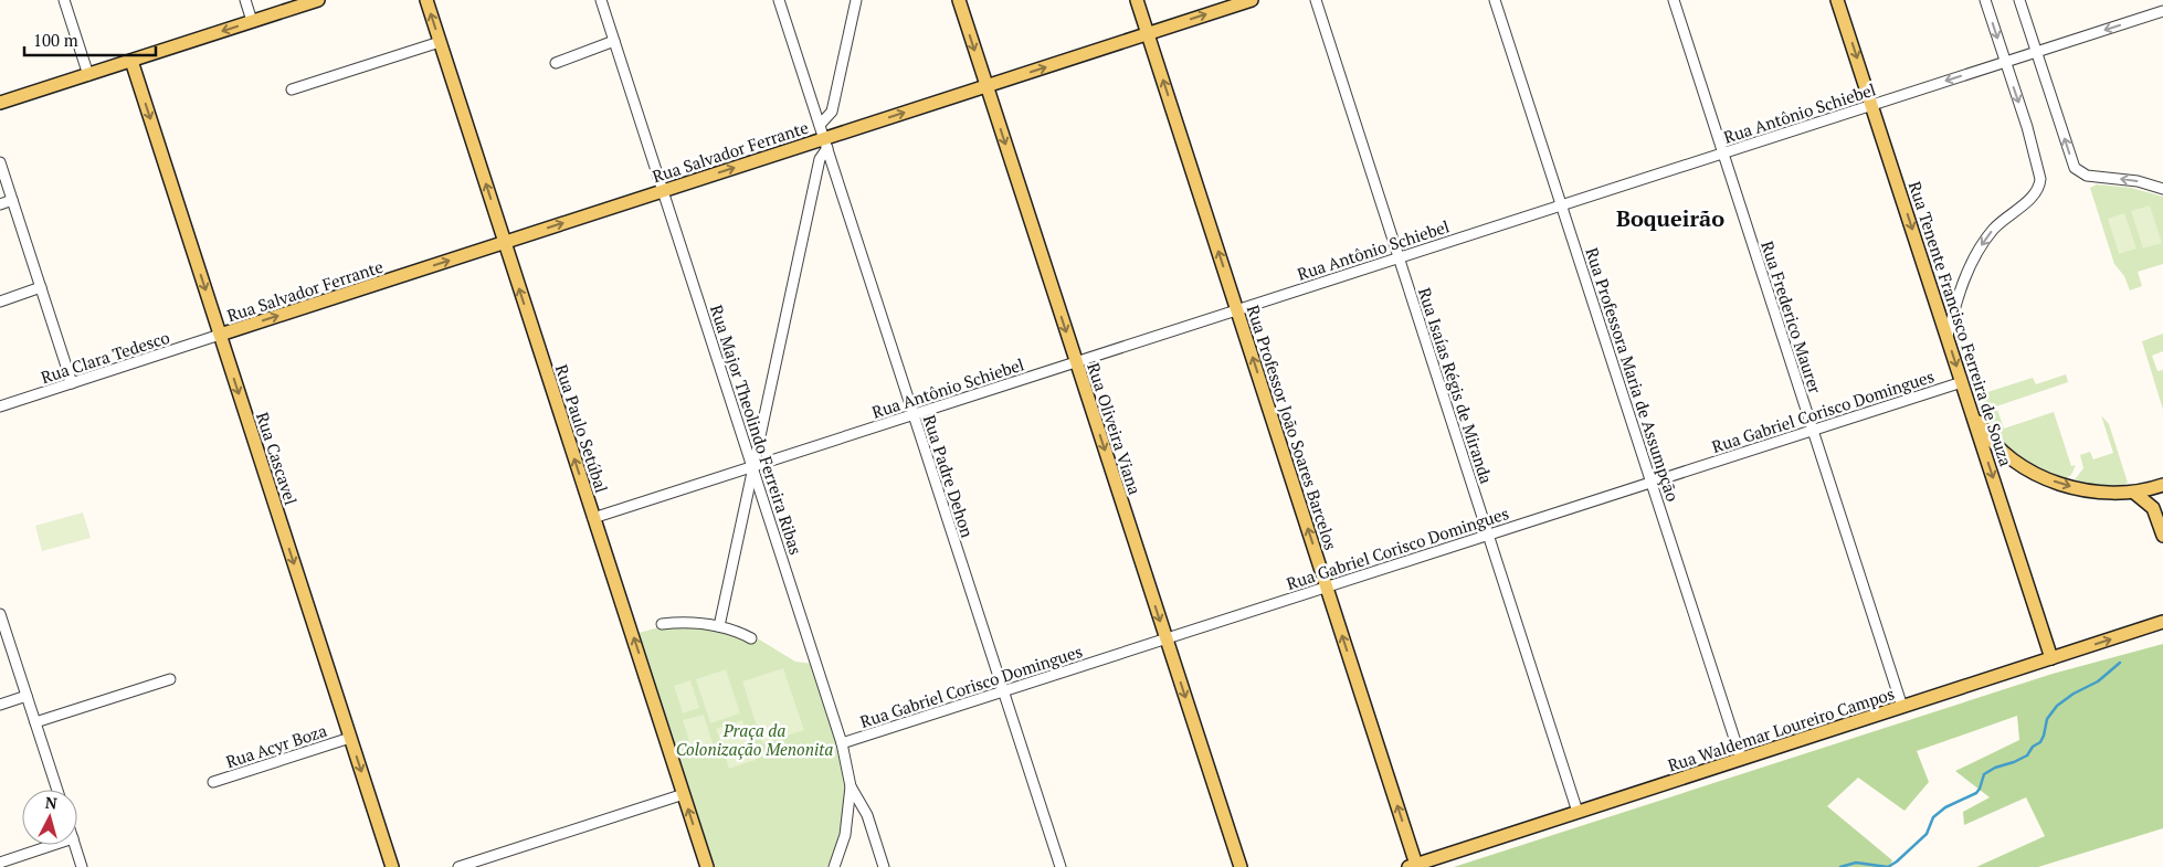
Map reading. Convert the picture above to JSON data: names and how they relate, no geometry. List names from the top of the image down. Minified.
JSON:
{"streets":{"main road":["Rua Salvador Ferrante","Rua Tenente Francisco Ferreira de Souza","Rua Professor João Soares Barcelos","Rua Paulo Setúbal","Rua Oliveira Viana","Rua Cascavel","Rua Waldemar Loureiro Campos"],"street":["Rua Antônio Schiebel","Rua Frederico Maurer","Rua Clara Tedesco","Rua Professora Maria de Assumpção","Rua Isaías Régis de Miranda","Rua Gabriel Corisco Domingues","Rua Major Theolindo Ferreira Ribas","Rua Padre Dehon","Rua Acyr Boza"]},"crossings":[["Rua Antônio Schiebel","Rua Frederico Maurer"],["Rua Antônio Schiebel","Rua Tenente Francisco Ferreira de Souza"],["Rua Antônio Schiebel","Rua Professora Maria de Assumpção"],["Rua Antônio Schiebel","Rua Isaías Régis de Miranda"],["Rua Antônio Schiebel","Rua Professor João Soares Barcelos"],["Rua Antônio Schiebel","Rua Paulo Setúbal"],["Rua Antônio Schiebel","Rua Oliveira Viana"],["Rua Antônio Schiebel","Rua Major Theolindo Ferreira Ribas"],["Rua Antônio Schiebel","Rua Padre Dehon"],["Rua Salvador Ferrante","Rua Clara Tedesco"],["Rua Salvador Ferrante","Rua Professor João Soares Barcelos"],["Rua Salvador Ferrante","Rua Paulo Setúbal"],["Rua Salvador Ferrante","Rua Oliveira Viana"],["Rua Salvador Ferrante","Rua Major Theolindo Ferreira Ribas"],["Rua Salvador Ferrante","Rua Cascavel"],["Rua Salvador Ferrante","Rua Padre Dehon"],["Rua Frederico Maurer","Rua Gabriel Corisco Domingues"],["Rua Frederico Maurer","Rua Waldemar Loureiro Campos"],["Rua Tenente Francisco Ferreira de Souza","Rua Gabriel Corisco Domingues"],["Rua Tenente Francisco Ferreira de Souza","Rua Waldemar Loureiro Campos"],["Rua Clara Tedesco","Rua Cascavel"],["Rua Professora Maria de Assumpção","Rua Gabriel Corisco Domingues"],["Rua Professora Maria de Assumpção","Rua Waldemar Loureiro Campos"],["Rua Isaías Régis de Miranda","Rua Gabriel Corisco Domingues"],["Rua Isaías Régis de Miranda","Rua Waldemar Loureiro Campos"],["Rua Gabriel Corisco Domingues","Rua Professor João Soares Barcelos"],["Rua Gabriel Corisco Domingues","Rua Oliveira Viana"],["Rua Gabriel Corisco Domingues","Rua Major Theolindo Ferreira Ribas"],["Rua Gabriel Corisco Domingues","Rua Padre Dehon"],["Rua Professor João Soares Barcelos","Rua Waldemar Loureiro Campos"],["Rua Cascavel","Rua Acyr Boza"]],"one_way":["Rua Salvador Ferrante","Rua Tenente Francisco Ferreira de Souza","Rua Professor João Soares Barcelos","Rua Paulo Setúbal","Rua Oliveira Viana","Rua Cascavel"],"districts":["Boqueirão"],"parks":["Praça da Colonização Menonita"],"scale_bar":"100 m","north":"top"}
